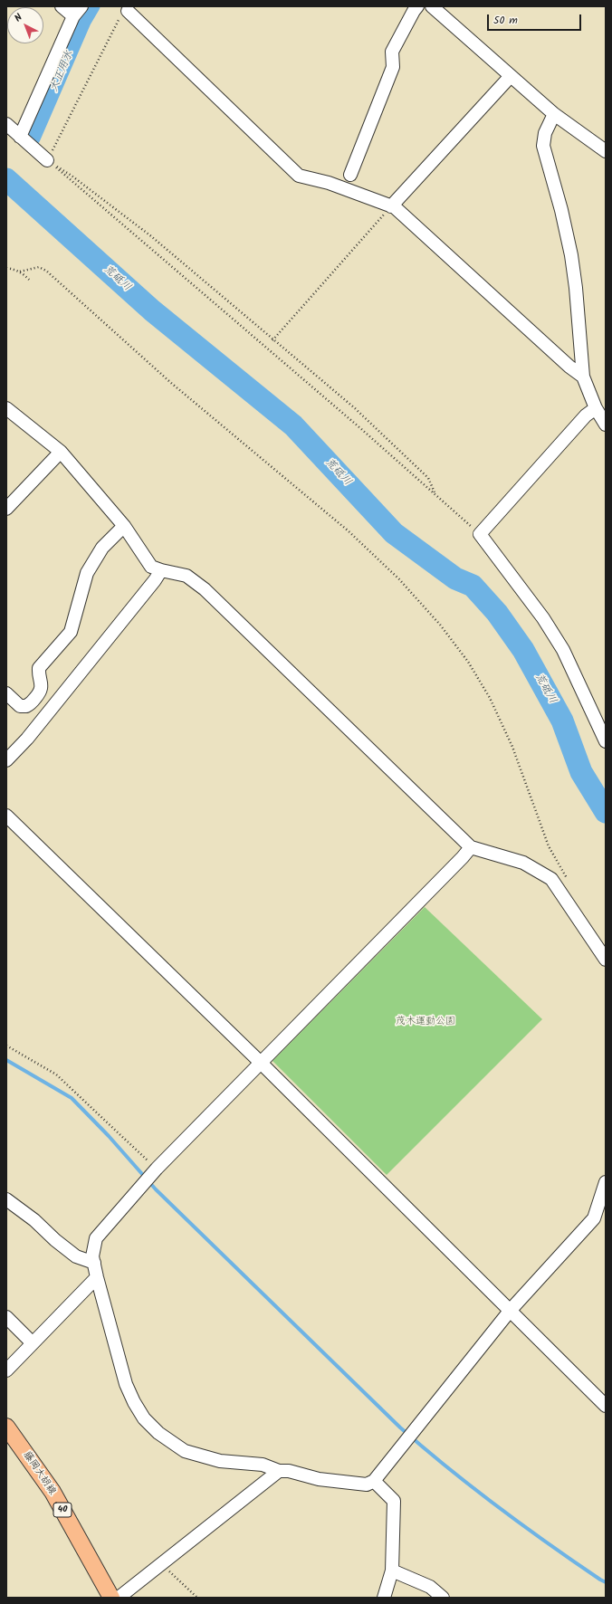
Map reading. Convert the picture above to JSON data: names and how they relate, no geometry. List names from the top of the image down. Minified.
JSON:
{"streets":{"main road":["藤岡大胡線","40"]},"water":["大正用水","荒砥川"],"parks":["茂木運動公園"],"scale_bar":"50 m","north":"top left"}
